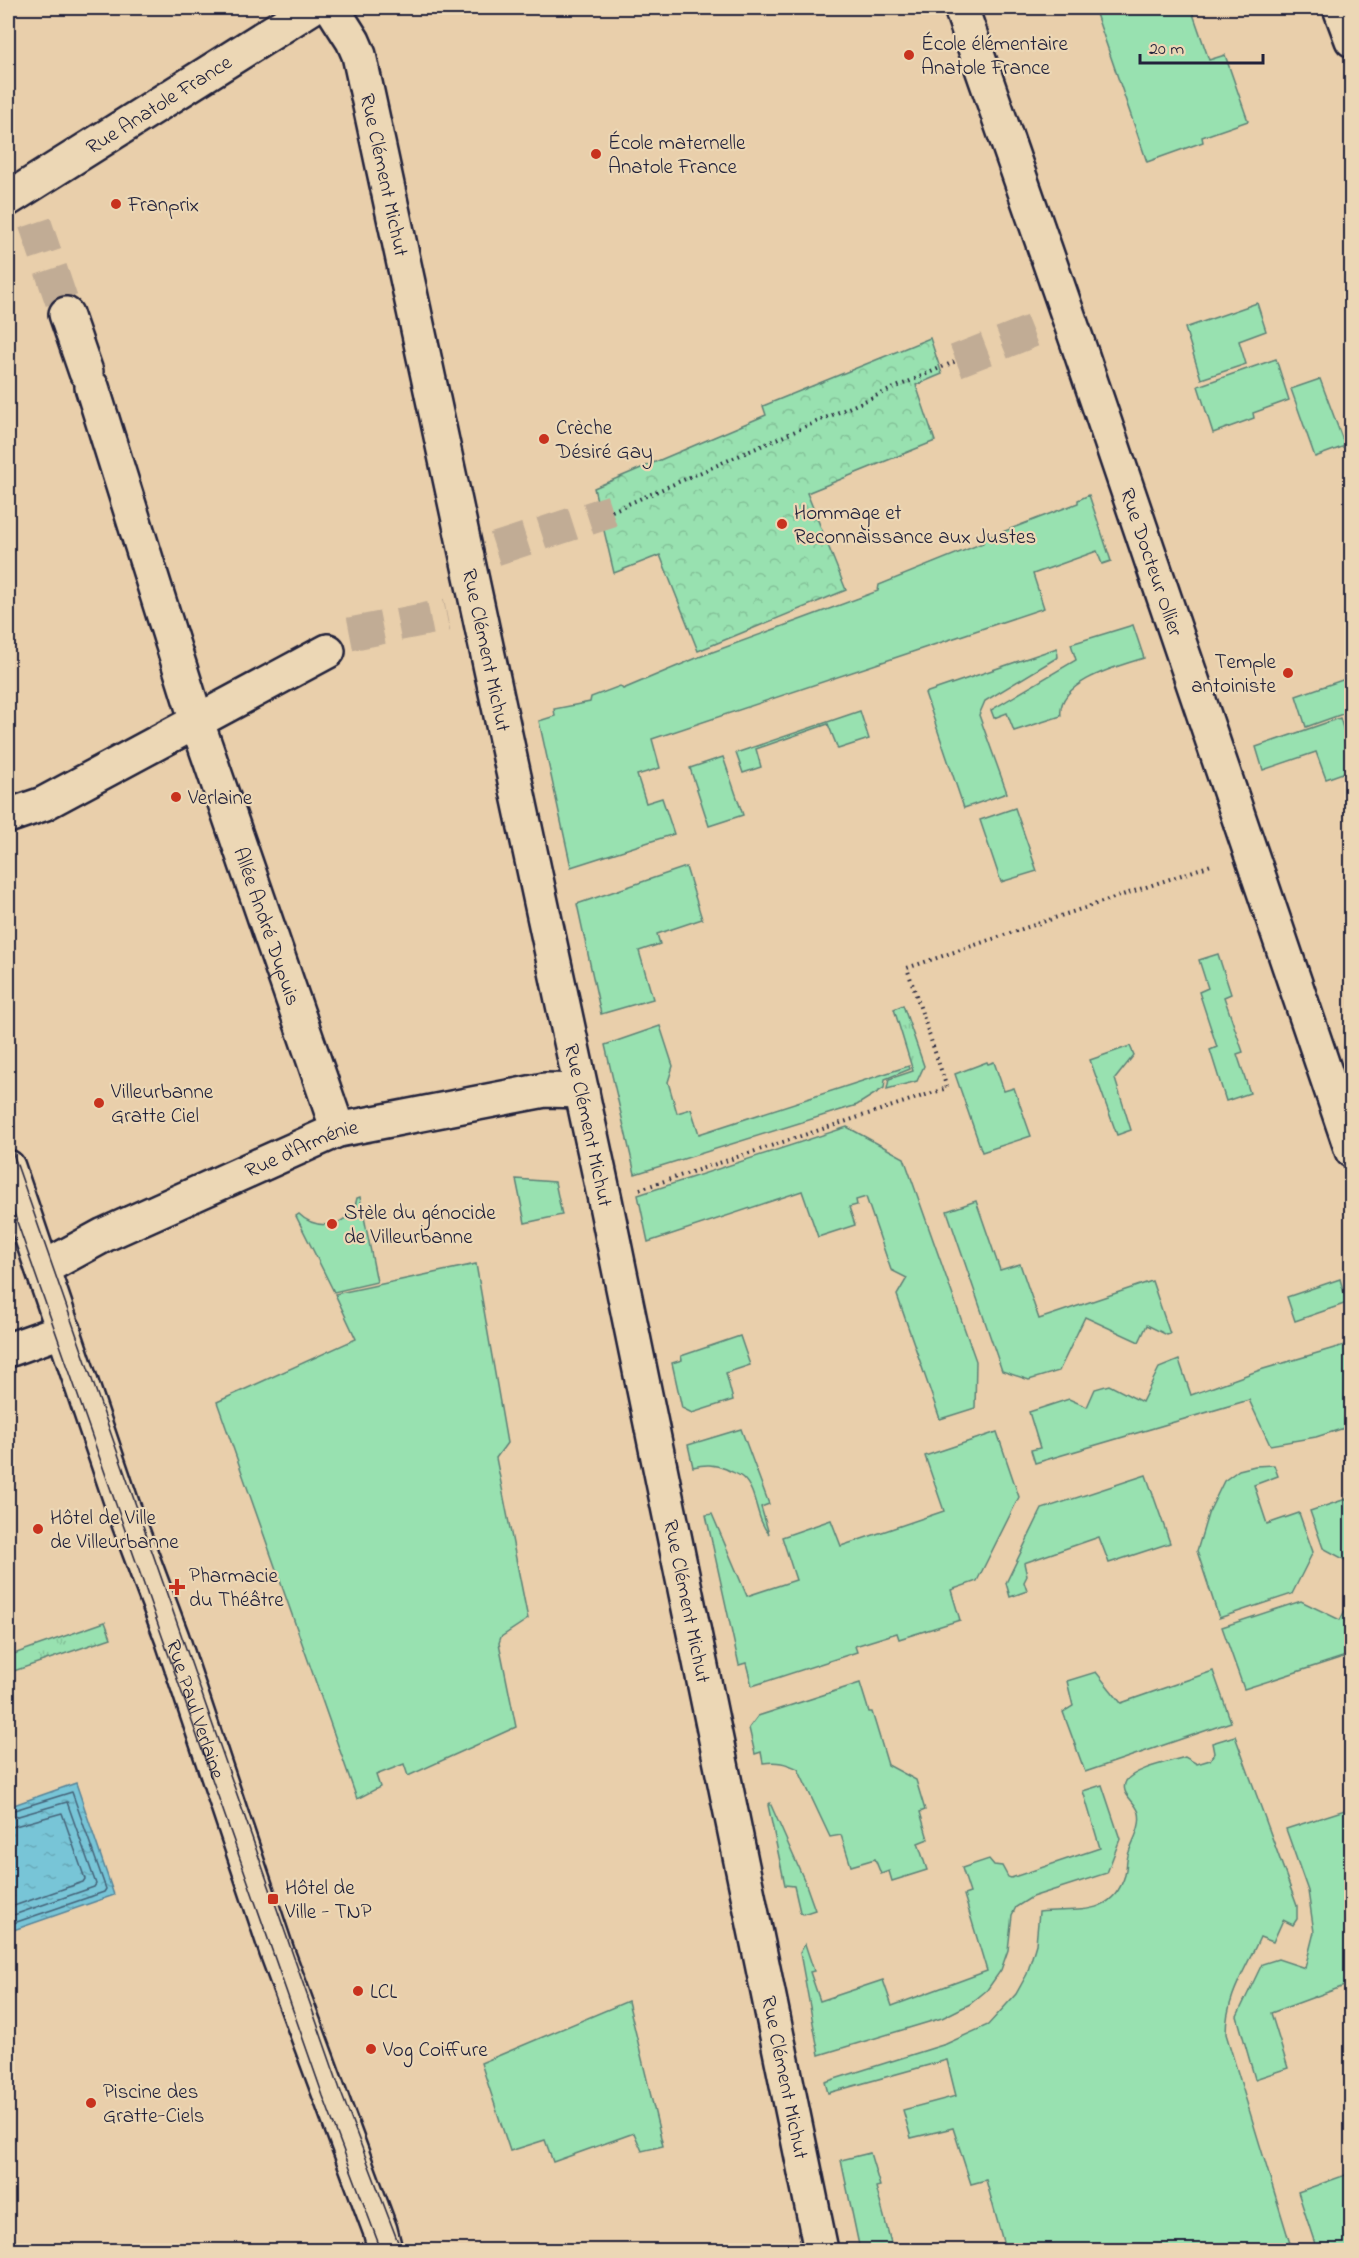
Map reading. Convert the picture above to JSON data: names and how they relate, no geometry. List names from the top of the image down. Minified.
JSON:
{"streets":{"street":["Rue Anatole France","Rue Clément Michut","Rue Docteur Ollier","Allée André Dupuis","Rue d'Arménie","Rue Paul Verlaine"]},"crossings":[["Rue Clément Michut","Rue d'Arménie"],["Allée André Dupuis","Rue d'Arménie"],["Rue d'Arménie","Rue Paul Verlaine"]],"places":{"other":["École élémentaire Anatole France","École maternelle Anatole France","Franprix","Crèche Désiré Gay","Hommage et Reconnaissance aux Justes","Temple antoiniste","Verlaine","Villeurbanne Gratte Ciel","Stèle du génocide de Villeurbanne","Hôtel de Ville de Villeurbanne","LCL","Vog Coiffure","Piscine des Gratte-Ciels"],"health":["Pharmacie du Théâtre"],"transit":["Hôtel de Ville - TNP"]},"scale_bar":"20 m"}
